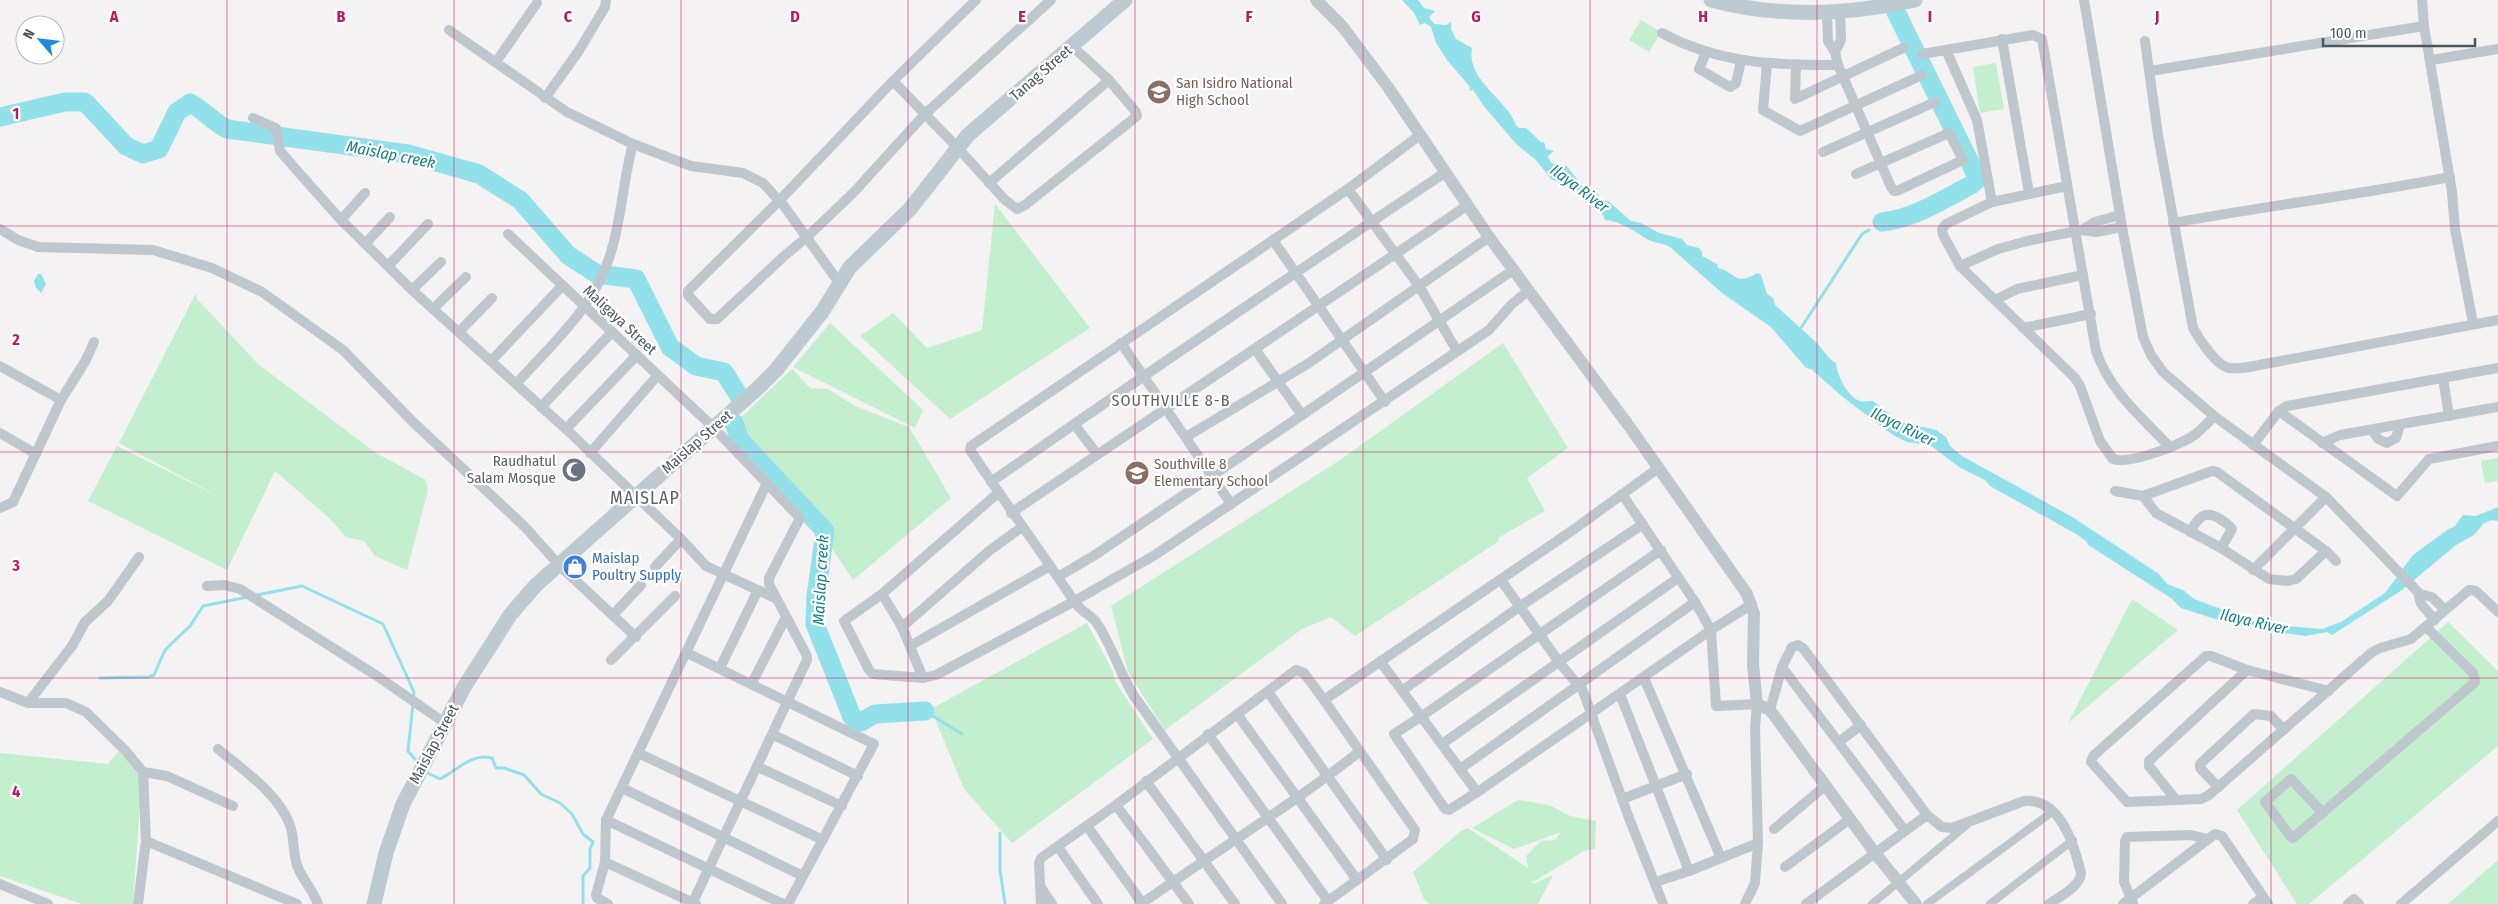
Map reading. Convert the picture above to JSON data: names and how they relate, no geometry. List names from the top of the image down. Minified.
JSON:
{"streets":{"main road":["Tanag Street","Maislap Street"],"street":["Maligaya Street"]},"crossings":[["Tanag Street","Maislap Street"],["Maligaya Street","Maislap Street"]],"districts":["SOUTHVILLE 8-B","MAISLAP"],"water":["Maislap creek","Ilaya River"],"places":{"school or university":["San Isidro National High School","Southville 8 Elementary School"],"mosque":["Raudhatul Salam Mosque"],"shop":["Maislap Poultry Supply"]},"scale_bar":"100 m","north":"top left","grid":{"columns":["A","B","C","D","E","F","G","H","I","J"],"rows":["1","2","3","4"]}}
